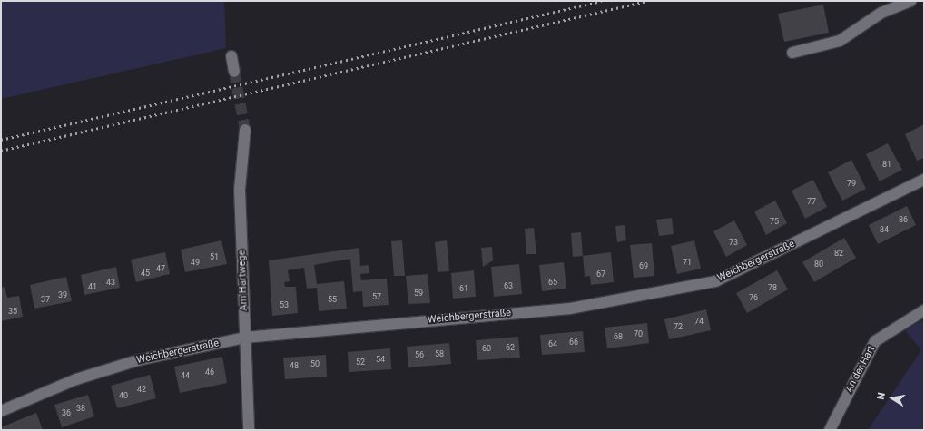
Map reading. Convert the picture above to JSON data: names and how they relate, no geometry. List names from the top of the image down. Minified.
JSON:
{"streets":{"street":["Weichbergerstraße","Am Hartwege","An der Hart"]},"crossings":[["Weichbergerstraße","Am Hartwege"]],"house_numbers":["81","79","77","86","75","84","73","82","51","49","71","80","69","47","45","67","43","65","63","41","78","61","59","39","57","76","37","55","53","35","74","72","70","68","66","64","62","60","58","56","54","52","50","48","46","44","42","40","38","36"],"north":"left"}
